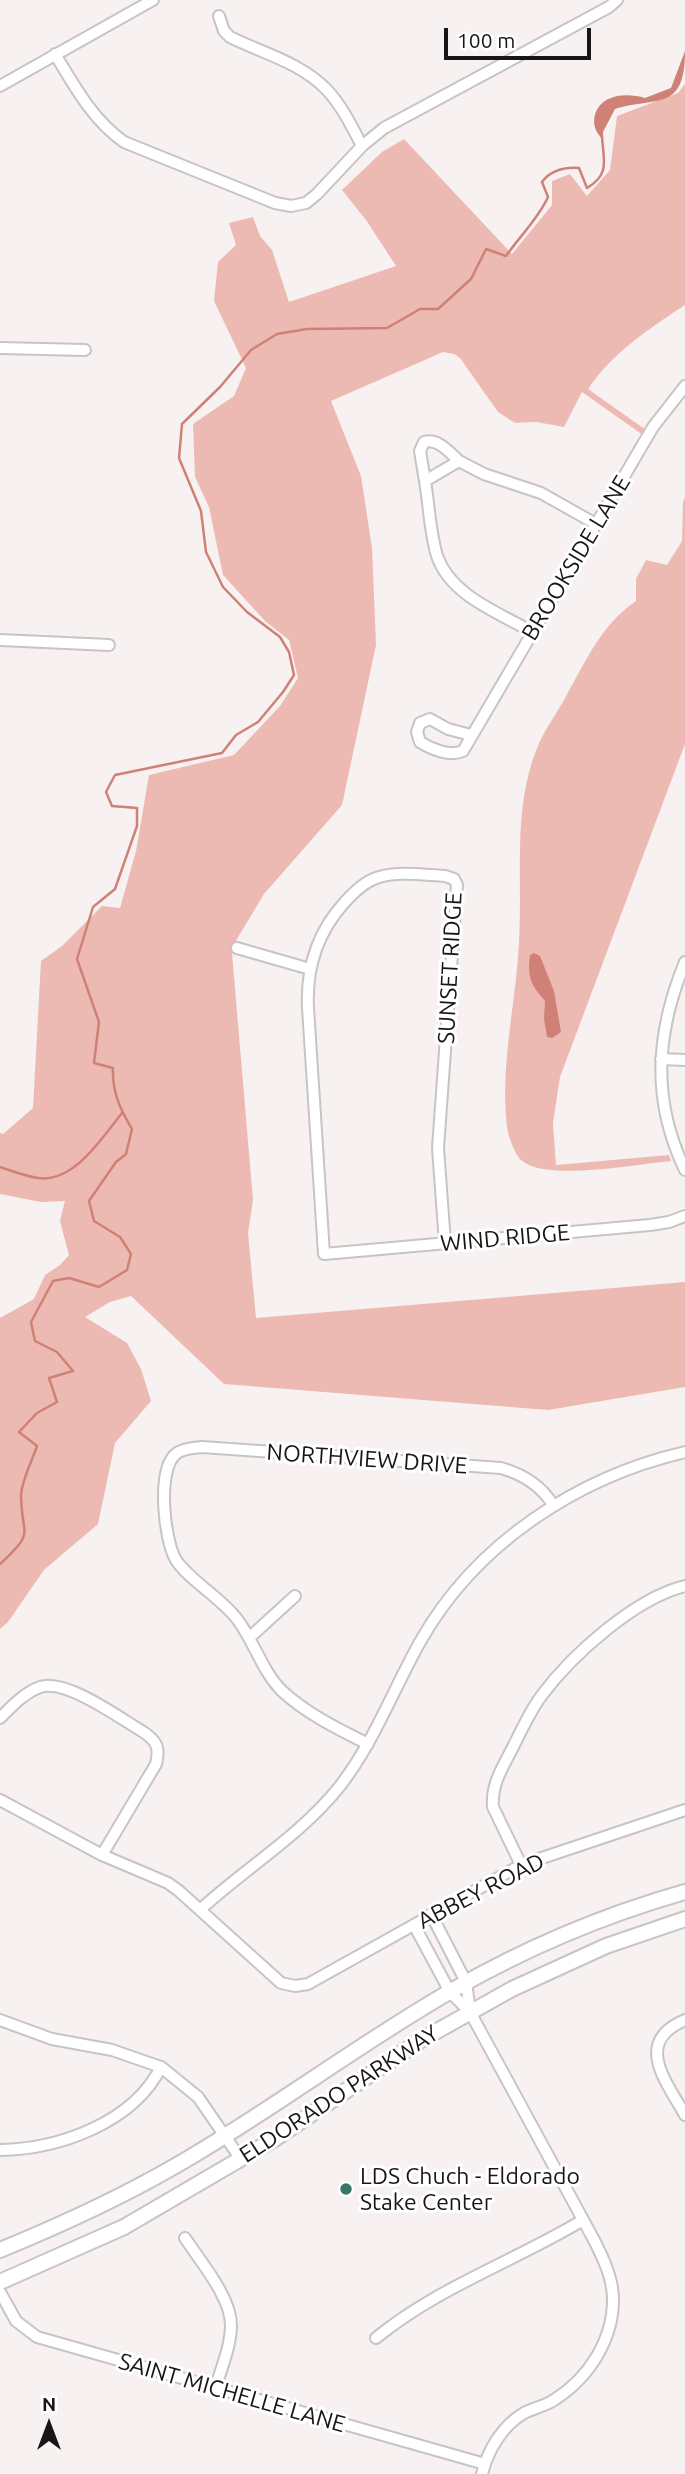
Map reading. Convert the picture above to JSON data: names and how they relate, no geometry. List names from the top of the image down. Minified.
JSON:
{"streets":{"main road":["ELDORADO PARKWAY"],"street":["BROOKSIDE LANE","SUNSET RIDGE","WIND RIDGE","NORTHVIEW DRIVE","ABBEY ROAD","SAINT MICHELLE LANE"]},"crossings":[["SUNSET RIDGE","WIND RIDGE"]],"places":["LDS Chuch - Eldorado Stake Center"],"scale_bar":"100 m","north":"top"}
